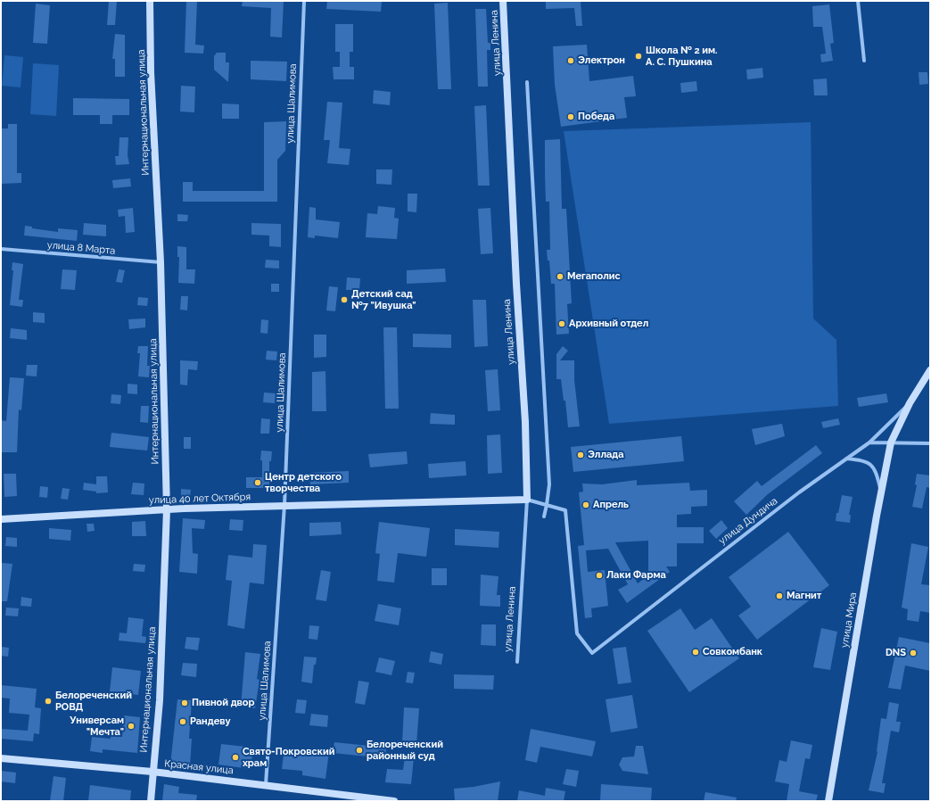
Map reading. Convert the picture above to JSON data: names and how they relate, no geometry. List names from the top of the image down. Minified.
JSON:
{"streets":{"street":["улица Ленина","улица Шалимова","Интернациональная улица","улица 8 Марта","улица 40 лет Октября","улица Дундича","улица Мира","Красная улица"]},"crossings":[["улица Ленина","улица 40 лет Октября"],["улица Шалимова","улица 40 лет Октября"],["улица Шалимова","Красная улица"],["Интернациональная улица","улица 8 Марта"],["Интернациональная улица","улица 40 лет Октября"],["Интернациональная улица","Красная улица"],["улица Дундича","улица Мира"]],"places":["Школа № 2 им. А. С. Пушкина","Электрон","Победа","Мегаполис","Детский сад №7 \"Ивушка\"","Архивный отдел","Эллада","Центр детского творчества","Апрель","Лаки Фарма","Магнит","Совкомбанк","DNS","Белореченский РОВД","Пивной двор","Рандеву","Универсам \"Мечта\"","Белореченский районный суд","Свято-Покровский храм"]}
